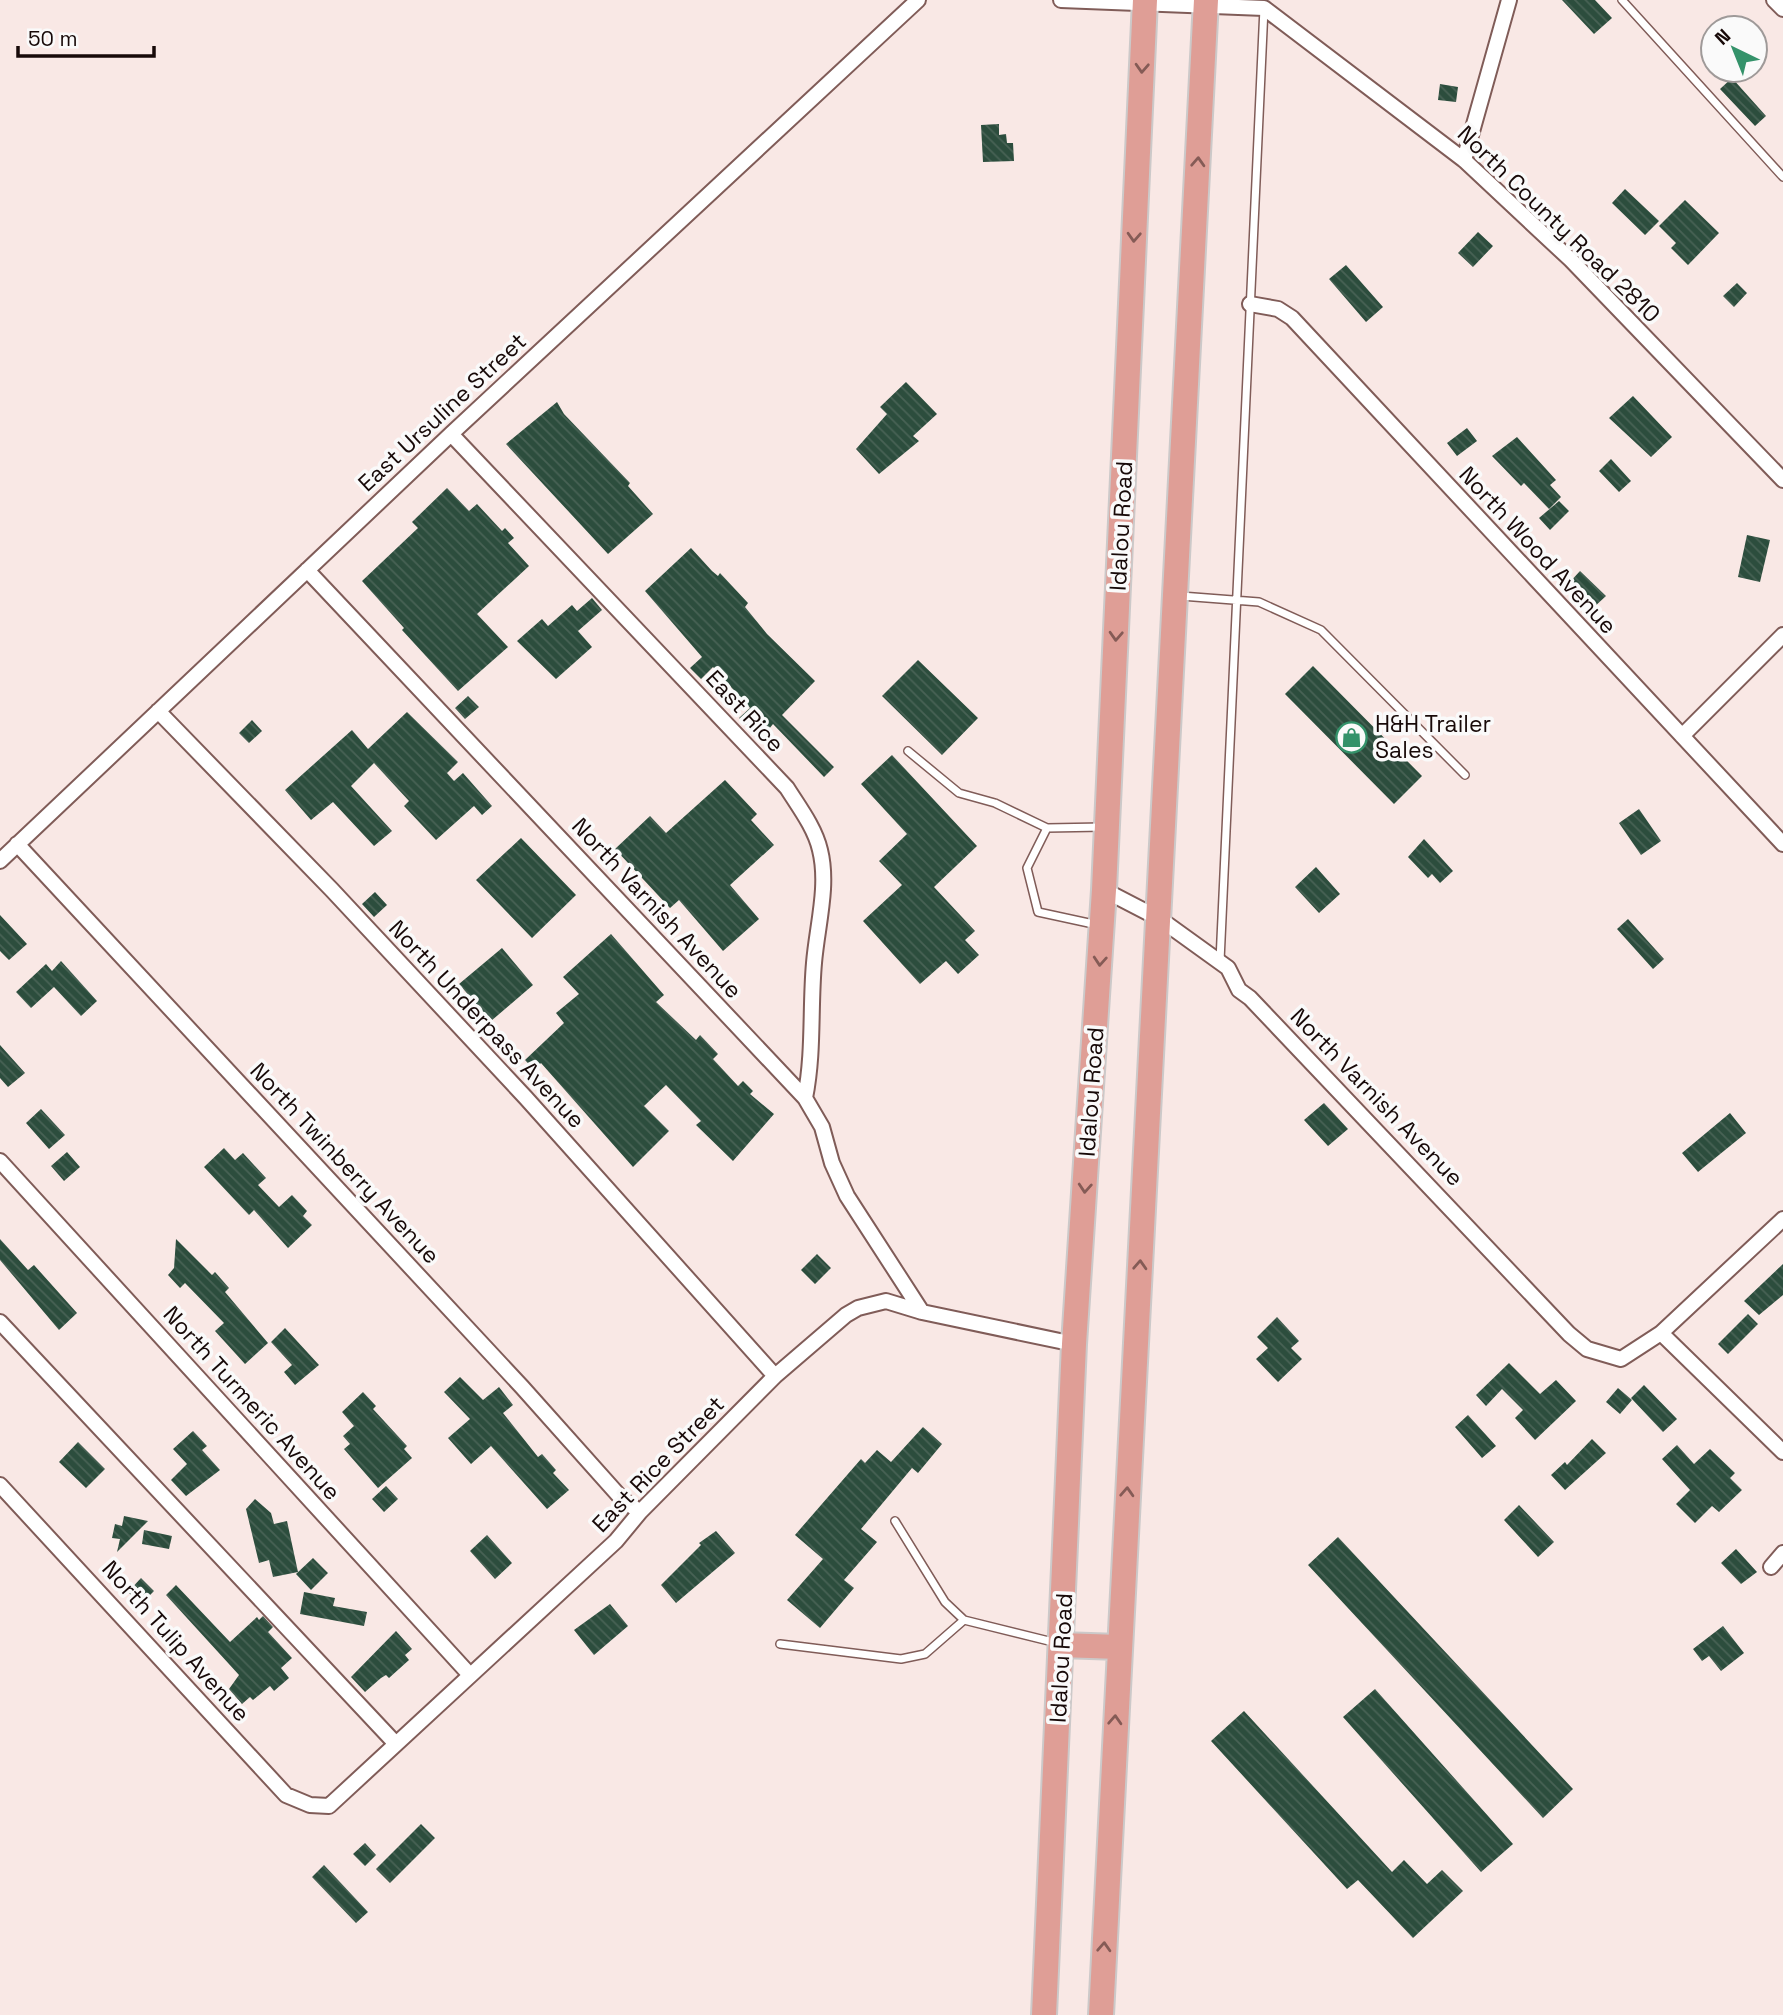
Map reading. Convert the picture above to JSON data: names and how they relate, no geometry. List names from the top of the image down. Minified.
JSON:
{"streets":{"highway":["Idalou Road"],"street":["North County Road 2810","East Ursuline Street","North Wood Avenue","East Rice","North Varnish Avenue","North Underpass Avenue","North Twinberry Avenue","North Turmeric Avenue","East Rice Street","North Tulip Avenue"]},"crossings":[["East Ursuline Street","East Rice"],["East Ursuline Street","North Varnish Avenue"],["East Ursuline Street","North Underpass Avenue"],["East Ursuline Street","North Twinberry Avenue"],["Idalou Road","North Varnish Avenue"],["Idalou Road","East Rice Street"],["East Rice","North Varnish Avenue"],["North Varnish Avenue","East Rice Street"],["North Underpass Avenue","East Rice Street"],["North Twinberry Avenue","East Rice Street"],["North Turmeric Avenue","East Rice Street"],["East Rice Street","North Tulip Avenue"]],"places":{"shop":["H&H Trailer Sales"]},"scale_bar":"50 m","north":"top left"}
